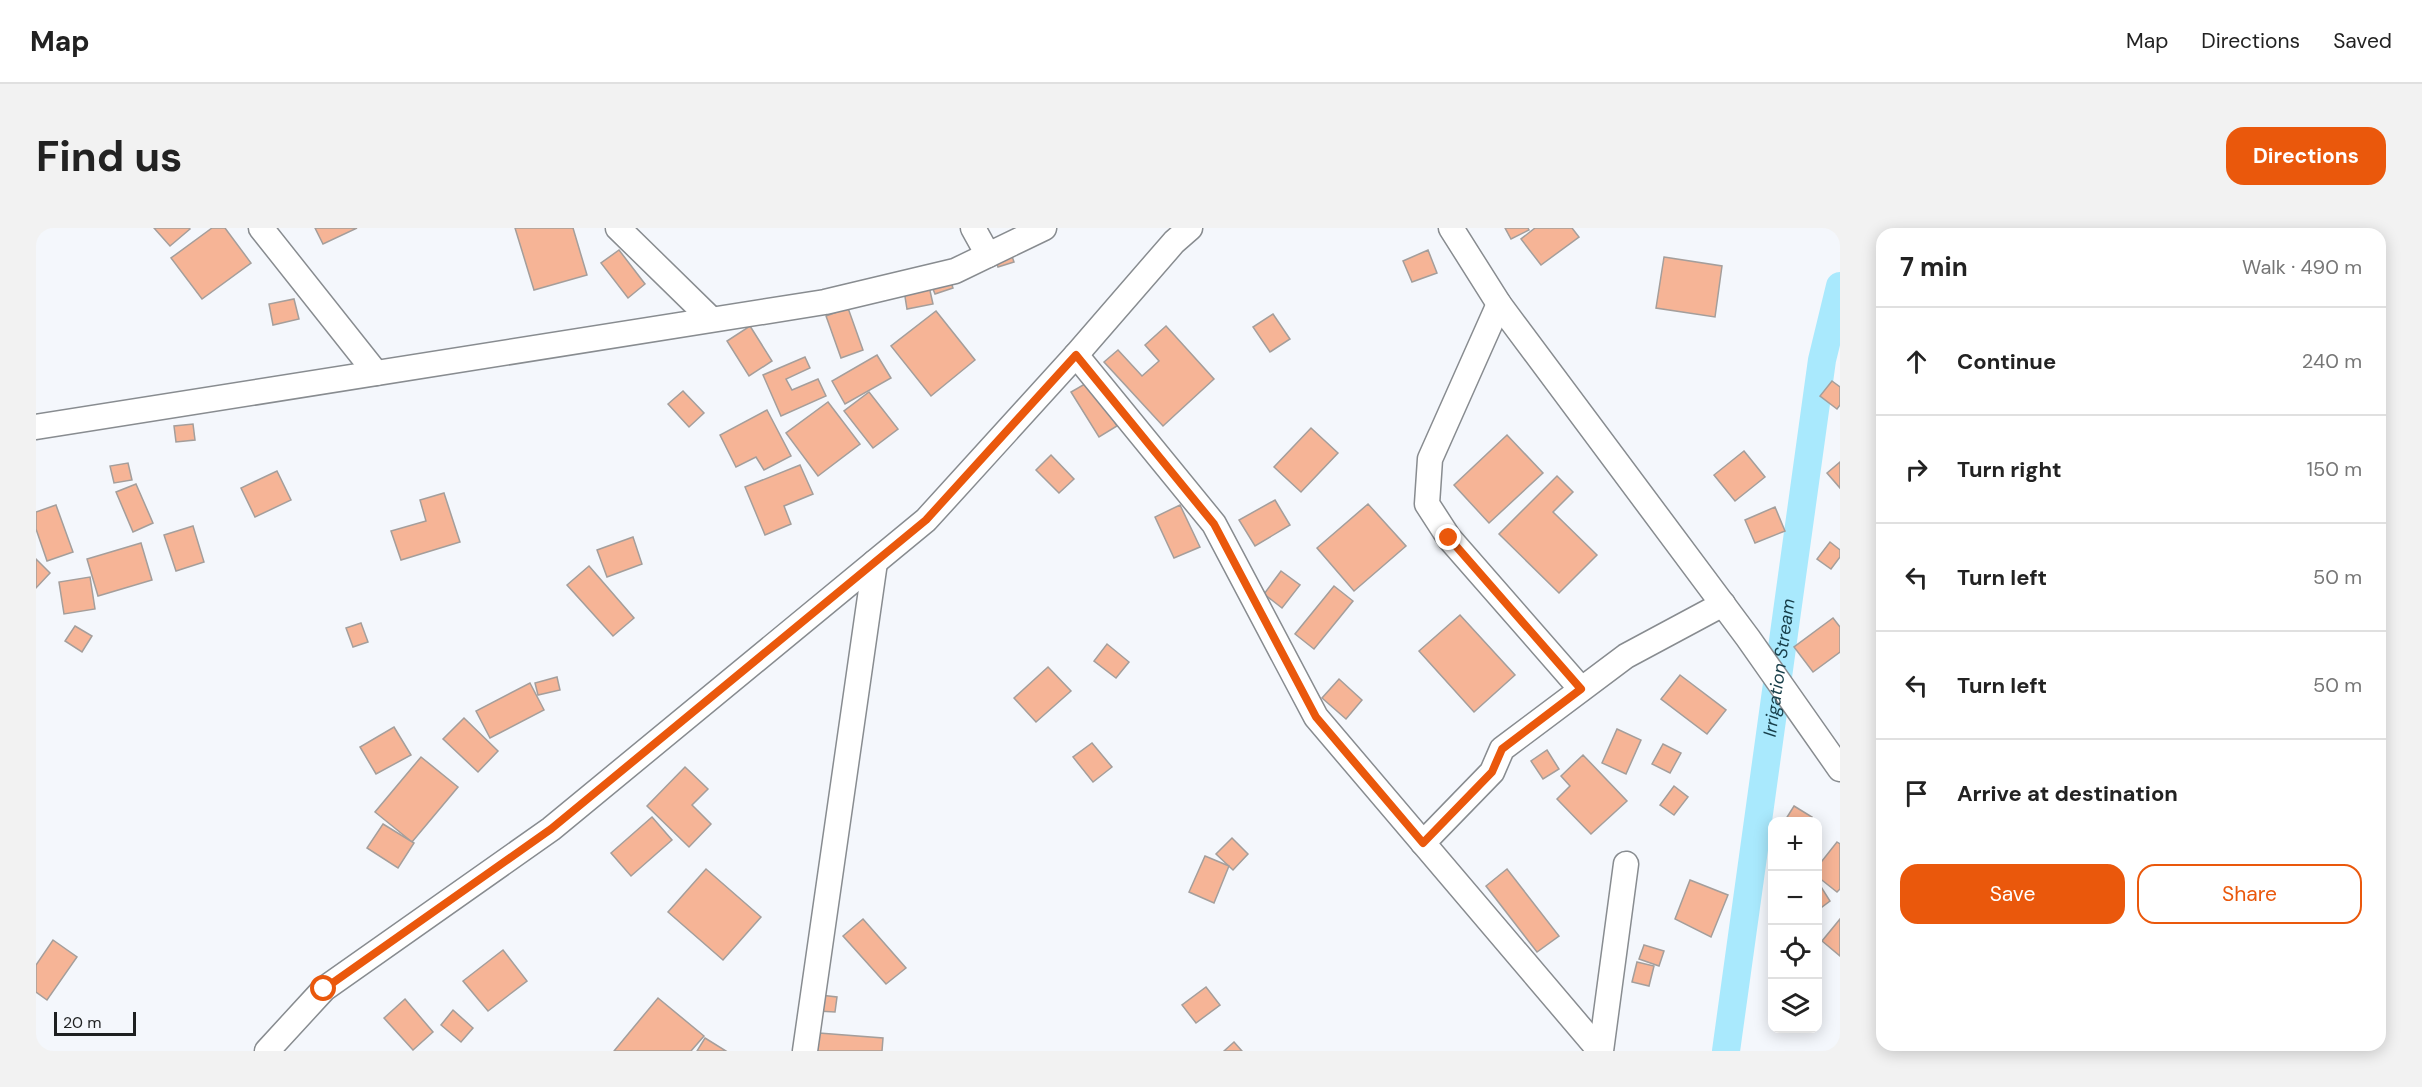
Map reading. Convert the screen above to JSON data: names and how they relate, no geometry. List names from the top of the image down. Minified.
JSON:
{"water":["Irrigation Stream"],"scale_bar":"20 m","page":{"header":"Map","nav":["Map","Directions","Saved"],"buttons":["Directions",["Save","Share"]],"title":"Find us","heading":["7 min","Walk · 490 m"],"list":[["Continue","240 m"],["Turn right","150 m"],["Turn left","50 m"],["Turn left","50 m"],"Arrive at destination"],"map_buttons":["+","−"],"scale":"20 m"}}
